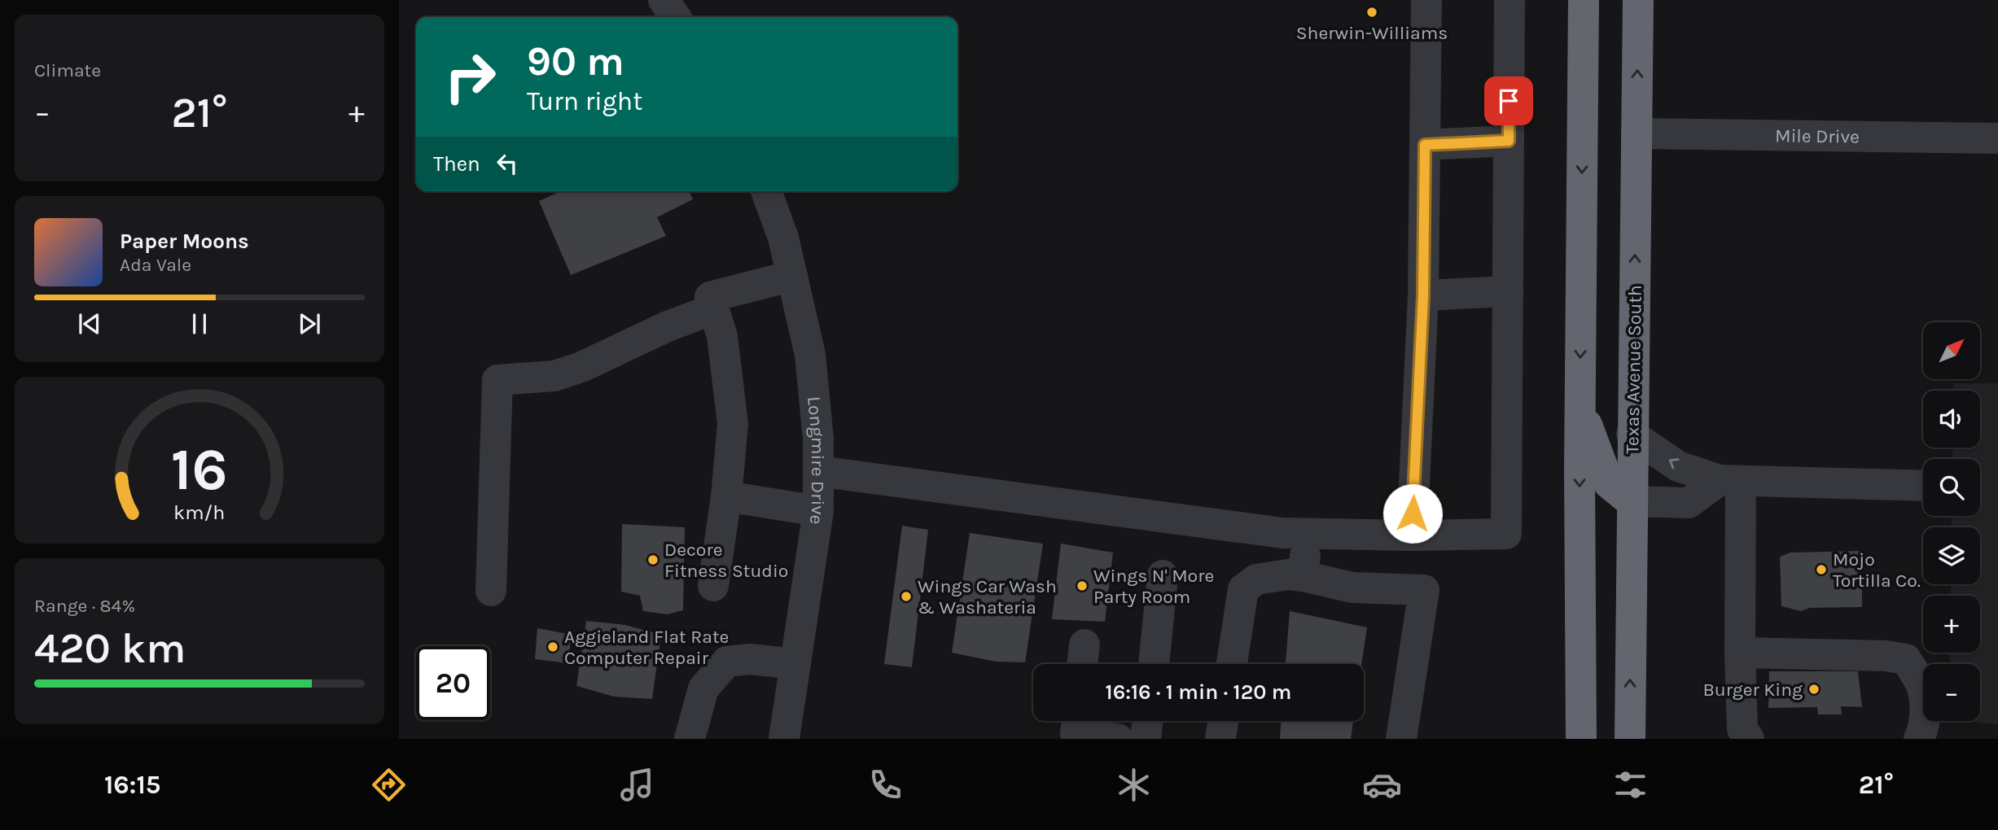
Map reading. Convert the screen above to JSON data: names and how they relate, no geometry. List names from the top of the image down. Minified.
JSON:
{"streets":{"highway":["Texas Avenue South"],"street":["Mile Drive","Longmire Drive"]},"crossings":[["Mile Drive","Texas Avenue South"]],"places":["Sherwin-Williams","Decore Fitness Studio","Mojo Tortilla Co.","Wings N' More Party Room","Wings Car Wash & Washateria","Aggieland Flat Rate Computer Repair","Burger King"],"north":"top right","page":{"tile":["Climate",["Range · 84%","420 km"]],"turn":["90 m","Turn right"],"heat":["−","21°","+"],"then":"Then","song":["Paper Moons","Ada Vale"],"map_buttons":["+","−"],"limit":"20","trip":"16:16 · 1 min · 120 m","tabs":["16:15","21°"],"gauge":["16","km/h"]}}
